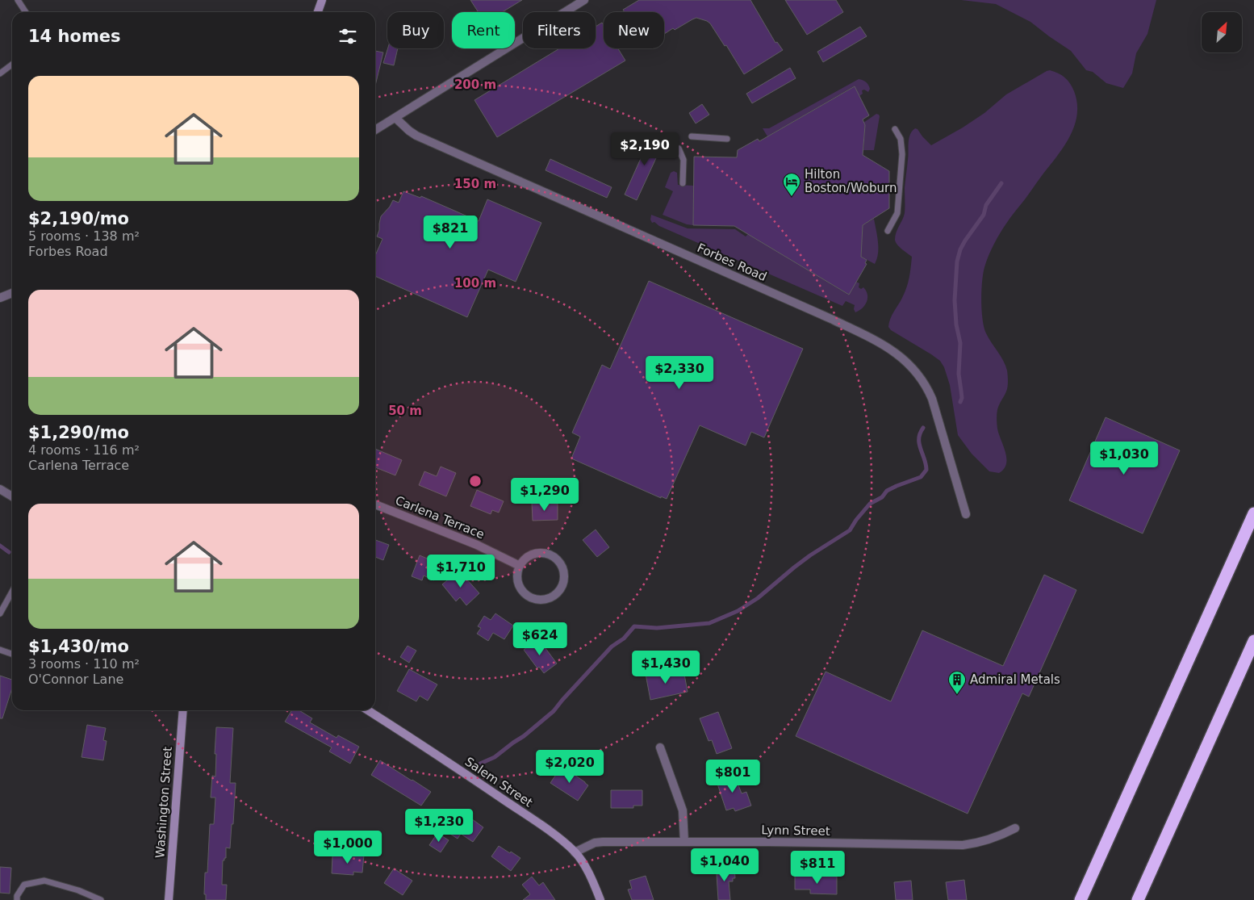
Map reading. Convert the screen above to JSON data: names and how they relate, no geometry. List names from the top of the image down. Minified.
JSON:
{"streets":{"main road":["Salem Street","Washington Street"],"street":["Forbes Road","Carlena Terrace","Lynn Street"]},"crossings":[["Salem Street","Lynn Street"]],"places":{"hotel":["Hilton Boston/Woburn"],"building":["Admiral Metals"]},"north":"top right","page":{"chip":["Buy","Rent","Filters","New"],"heading":"14 homes","list":[{"name":"$2,190/mo","note":"5 rooms · 138 m² · Forbes Road"},{"name":"$1,290/mo","note":"4 rooms · 116 m² · Carlena Terrace"},{"name":"$1,430/mo","note":"3 rooms · 110 m² · O'Connor Lane"}],"price":["$2,190","$821","$2,330","$1,030","$1,290","$1,710","$624","$1,430","$2,020","$801","$1,230","$1,000","$1,040","$811"]},"rings":["200 m","150 m","100 m","50 m"]}
